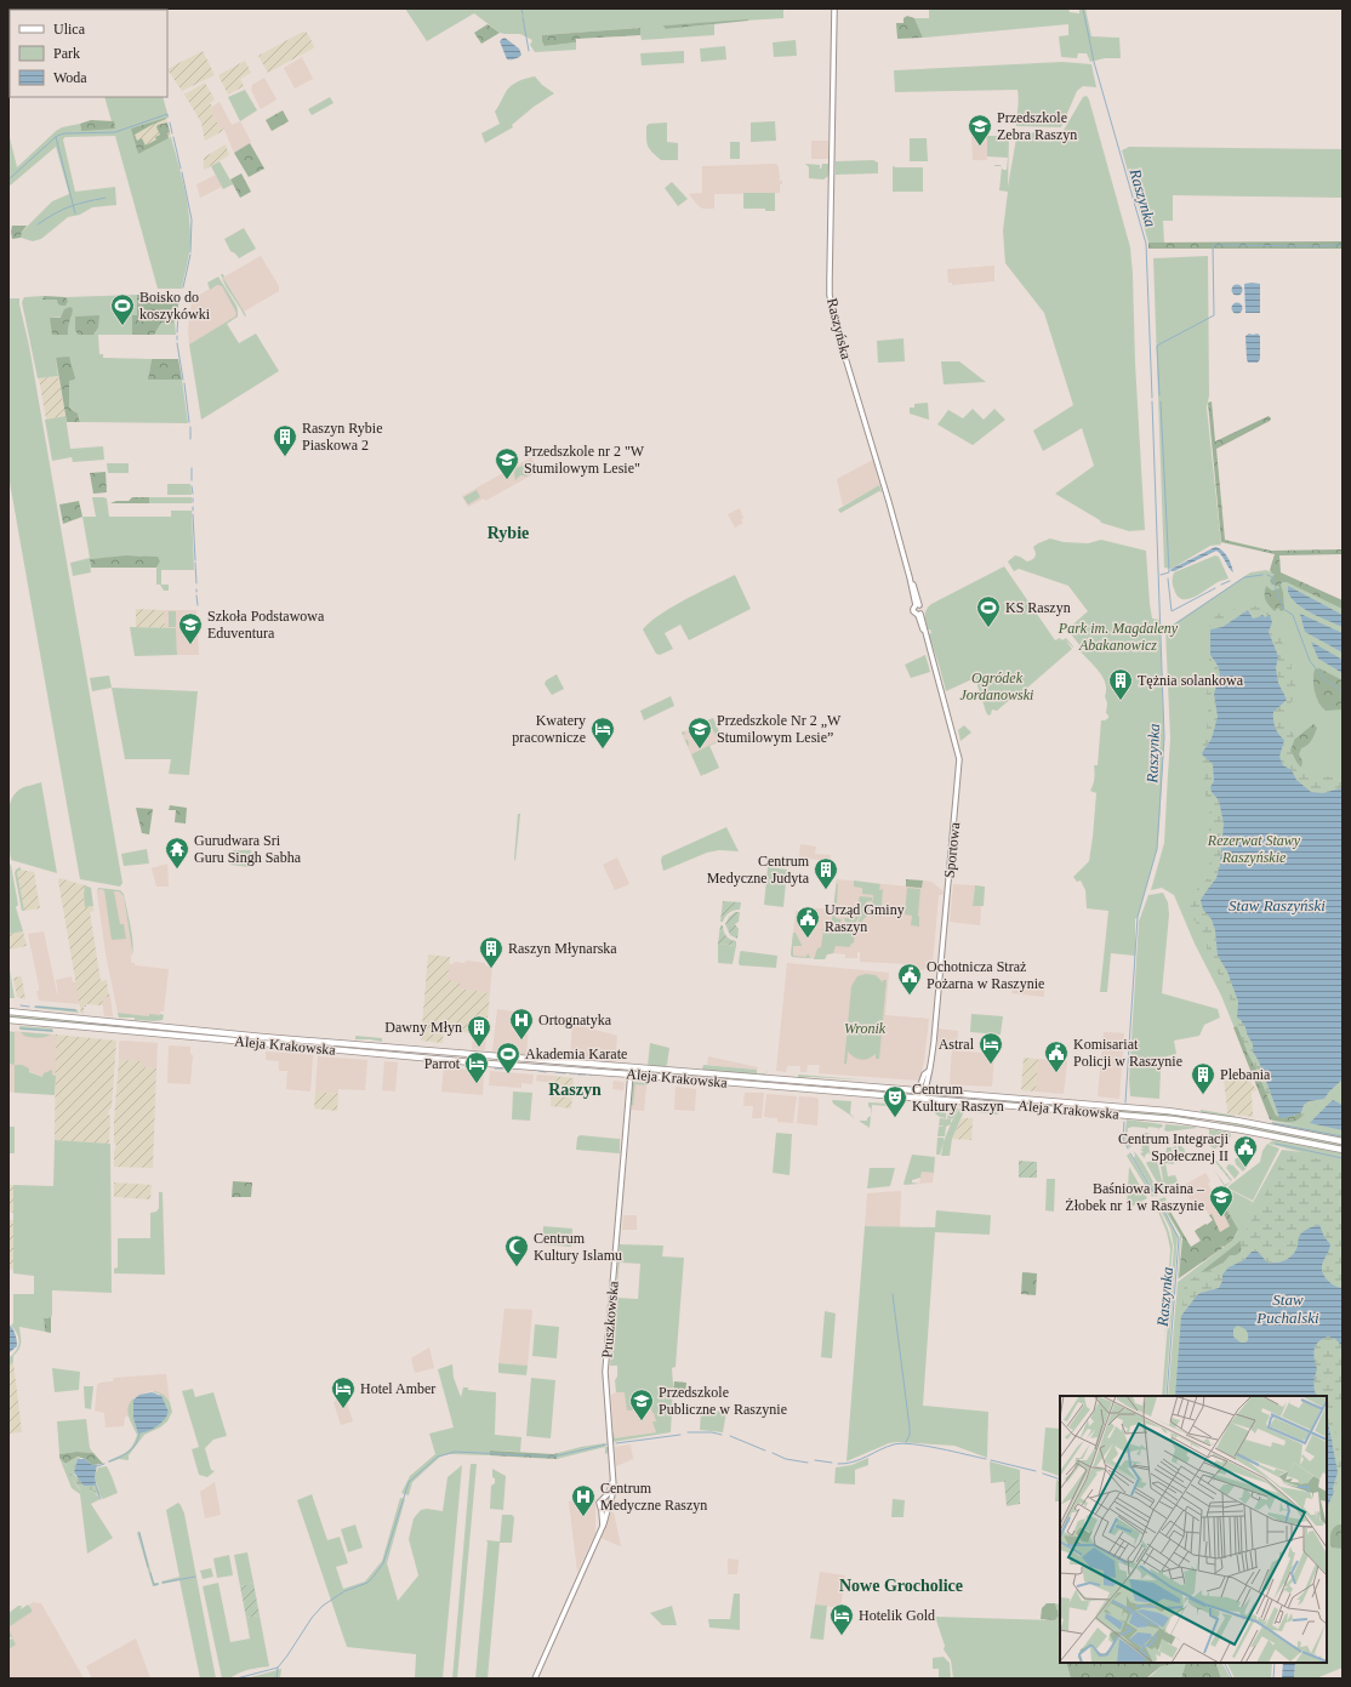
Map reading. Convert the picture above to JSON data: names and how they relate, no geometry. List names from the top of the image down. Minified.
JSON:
{"streets":{"main road":["Aleja Krakowska"],"street":["Raszyńska","Sportowa","Pruszkowska"]},"crossings":[["Sportowa","Aleja Krakowska"],["Aleja Krakowska","Pruszkowska"]],"districts":["Rybie","Raszyn","Nowe Grocholice"],"water":["Raszynka","Staw Raszyński","Staw Puchalski"],"parks":["Park im. Magdaleny Abakanowicz","Ogródek Jordanowski","Rezerwat Stawy Raszyńskie","Wronik"],"places":{"school or university":["Przedszkole Zebra Raszyn","Przedszkole nr 2 \"W Stumilowym Lesie\"","Szkoła Podstawowa Eduventura","Przedszkole Nr 2 „W Stumilowym Lesie”","Baśniowa Kraina – Żłobek nr 1 w Raszynie","Przedszkole Publiczne w Raszynie"],"sports":["Boisko do koszykówki","KS Raszyn","Akademia Karate"],"building":["Raszyn Rybie Piaskowa 2","Tężnia solankowa","Centrum Medyczne Judyta","Raszyn Młynarska","Dawny Młyn","Plebania"],"hotel":["Kwatery pracownicze","Astral","Parrot","Hotel Amber","Hotelik Gold"],"temple":["Gurudwara Sri Guru Singh Sabha"],"public building":["Urząd Gminy Raszyn","Ochotnicza Straż Pożarna w Raszynie","Komisariat Policji w Raszynie","Centrum Integracji Społecznej II"],"hospital":["Ortognatyka","Centrum Medyczne Raszyn"],"theatre":["Centrum Kultury Raszyn"],"mosque":["Centrum Kultury Islamu"]},"legend":["Ulica","Park","Woda"]}
